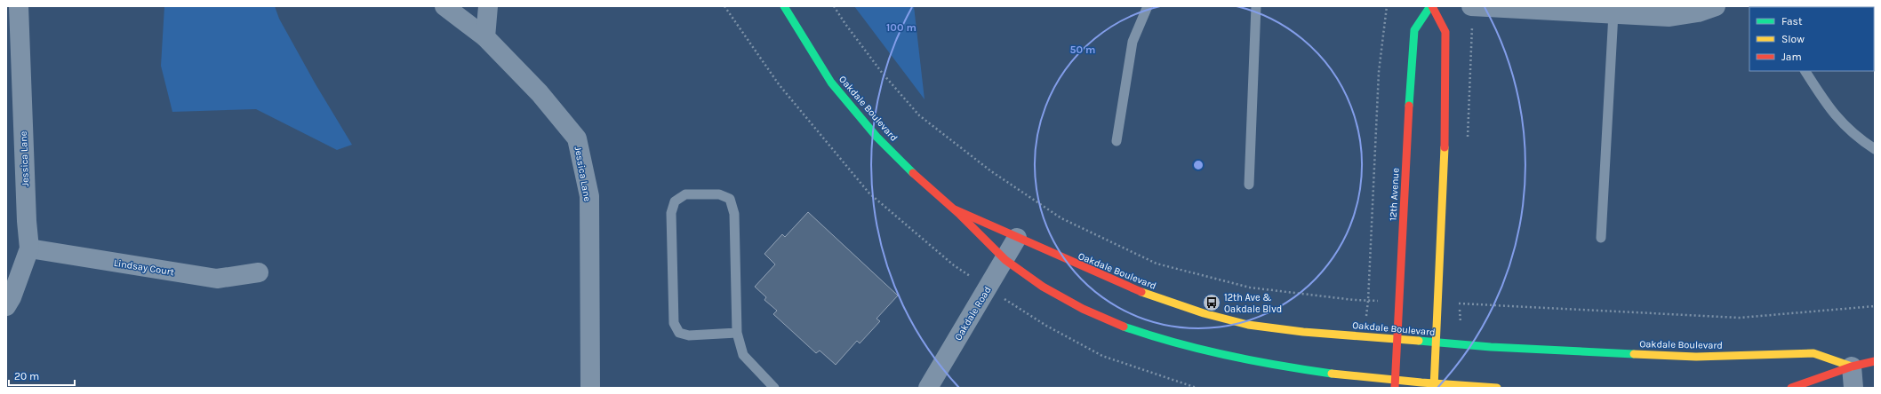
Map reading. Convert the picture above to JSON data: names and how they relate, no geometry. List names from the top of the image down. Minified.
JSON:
{"streets":{"main road":["Oakdale Boulevard","12th Avenue"],"street":["Jessica Lane","Lindsay Court","Oakdale Road"]},"crossings":[["Oakdale Boulevard","12th Avenue"],["Oakdale Boulevard","Oakdale Road"],["Jessica Lane","Lindsay Court"]],"places":{"bus stop":["12th Ave & Oakdale Blvd"]},"legend":["Fast","Slow","Jam"],"scale_bar":"20 m","rings":["100 m","50 m"]}
